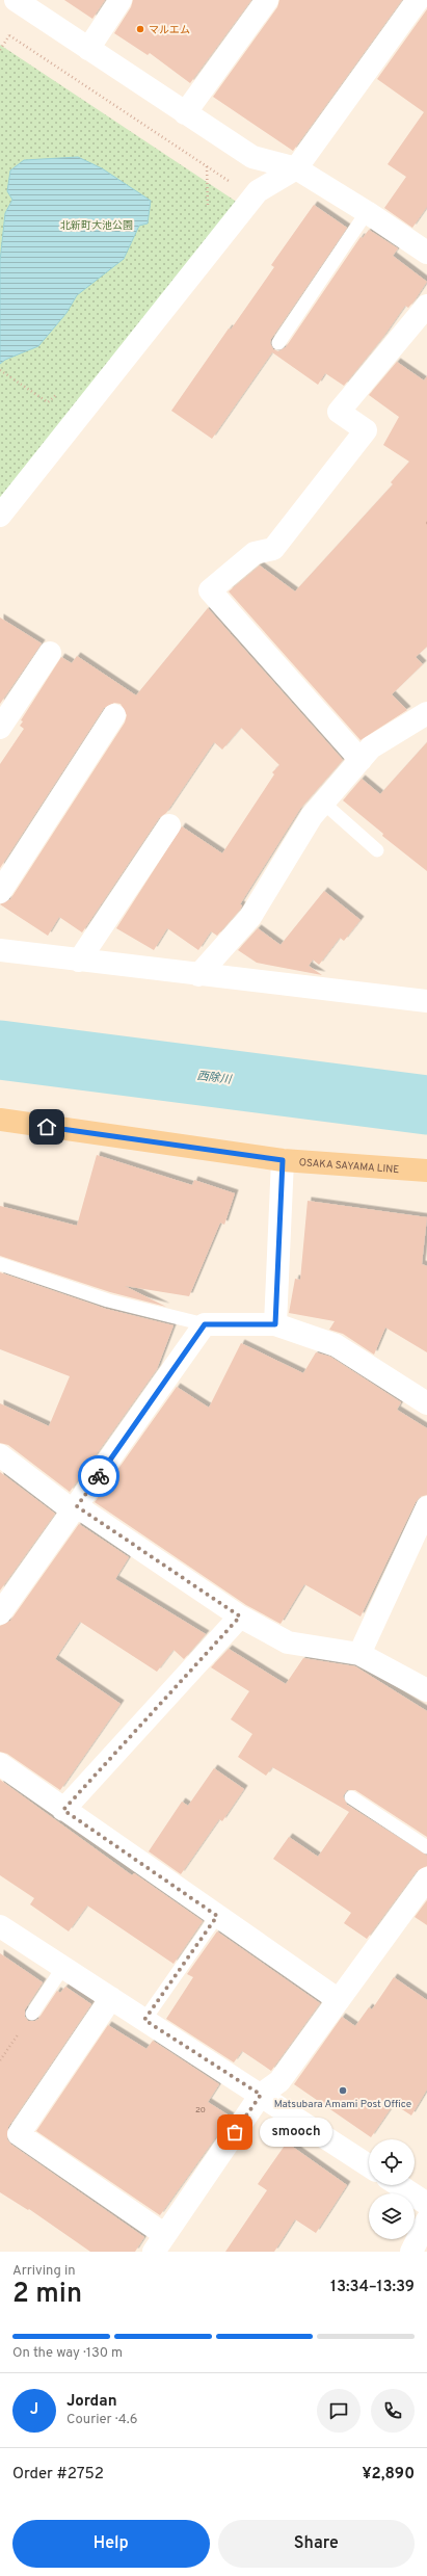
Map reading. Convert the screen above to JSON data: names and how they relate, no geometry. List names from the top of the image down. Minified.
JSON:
{"streets":{"main road":["OSAKA SAYAMA LINE"]},"water":["西除川"],"parks":["北新町大池公園"],"places":["マルエム","Matsubara Amami Post Office","smooch"],"house_numbers":["20"],"page":{"bubble":"smooch","heading":["2 min","Arriving in","13:34–13:39"],"panel":["Jordan","Courier · 4.6","Order #2752","¥2,890"],"bar":"On the way · 130 m","round":"J","buttons":["Help","Share"]}}
